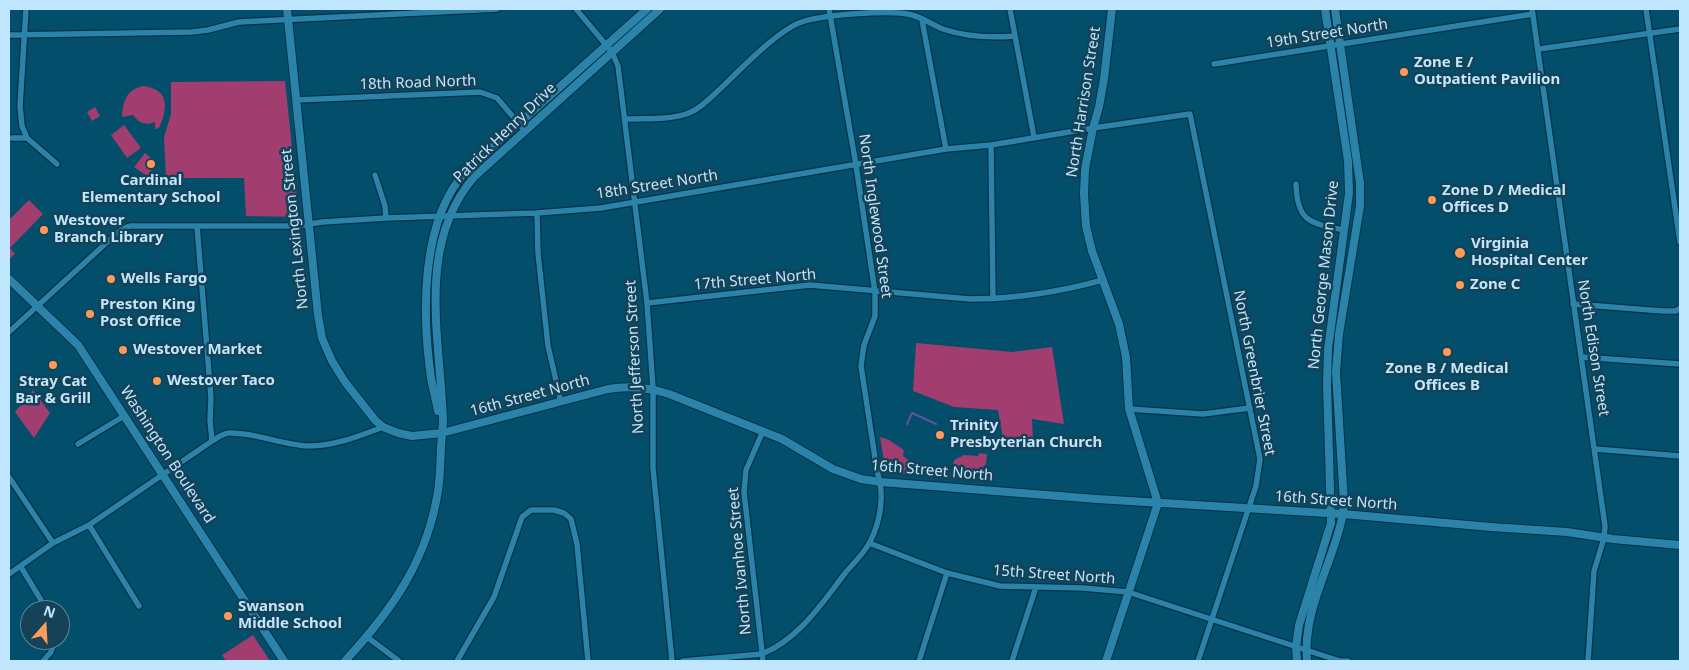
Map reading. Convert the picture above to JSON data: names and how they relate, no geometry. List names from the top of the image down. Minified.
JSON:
{"streets":{"street":["19th Street North","18th Road North","North Harrison Street","Patrick Henry Drive","18th Street North","North Inglewood Street","North Lexington Street","North George Mason Drive","17th Street North","North Edison Street","North Jefferson Street","North Greenbrier Street","16th Street North","Washington Boulevard","North Ivanhoe Street","15th Street North"]},"crossings":[["19th Street North","North George Mason Drive"],["19th Street North","North Edison Street"],["18th Road North","Patrick Henry Drive"],["18th Road North","North Lexington Street"],["North Harrison Street","18th Street North"],["North Harrison Street","17th Street North"],["North Harrison Street","16th Street North"],["Patrick Henry Drive","18th Street North"],["Patrick Henry Drive","North Jefferson Street"],["Patrick Henry Drive","16th Street North"],["18th Street North","North Inglewood Street"],["18th Street North","North Lexington Street"],["18th Street North","North Jefferson Street"],["18th Street North","North Greenbrier Street"],["18th Street North","Washington Boulevard"],["North Inglewood Street","17th Street North"],["North Inglewood Street","16th Street North"],["North Inglewood Street","15th Street North"],["North Lexington Street","16th Street North"],["North George Mason Drive","16th Street North"],["North George Mason Drive","15th Street North"],["17th Street North","North Jefferson Street"],["North Edison Street","16th Street North"],["North Jefferson Street","16th Street North"],["North Greenbrier Street","16th Street North"],["North Greenbrier Street","15th Street North"],["16th Street North","North Ivanhoe Street"]],"places":["Zone E / Outpatient Pavilion","Cardinal Elementary School","Zone D / Medical Offices D","Westover Branch Library","Virginia Hospital Center","Wells Fargo","Zone C","Preston King Post Office","Westover Market","Zone B / Medical Offices B","Stray Cat Bar & Grill","Westover Taco","Trinity Presbyterian Church","Swanson Middle School"],"north":"top"}
